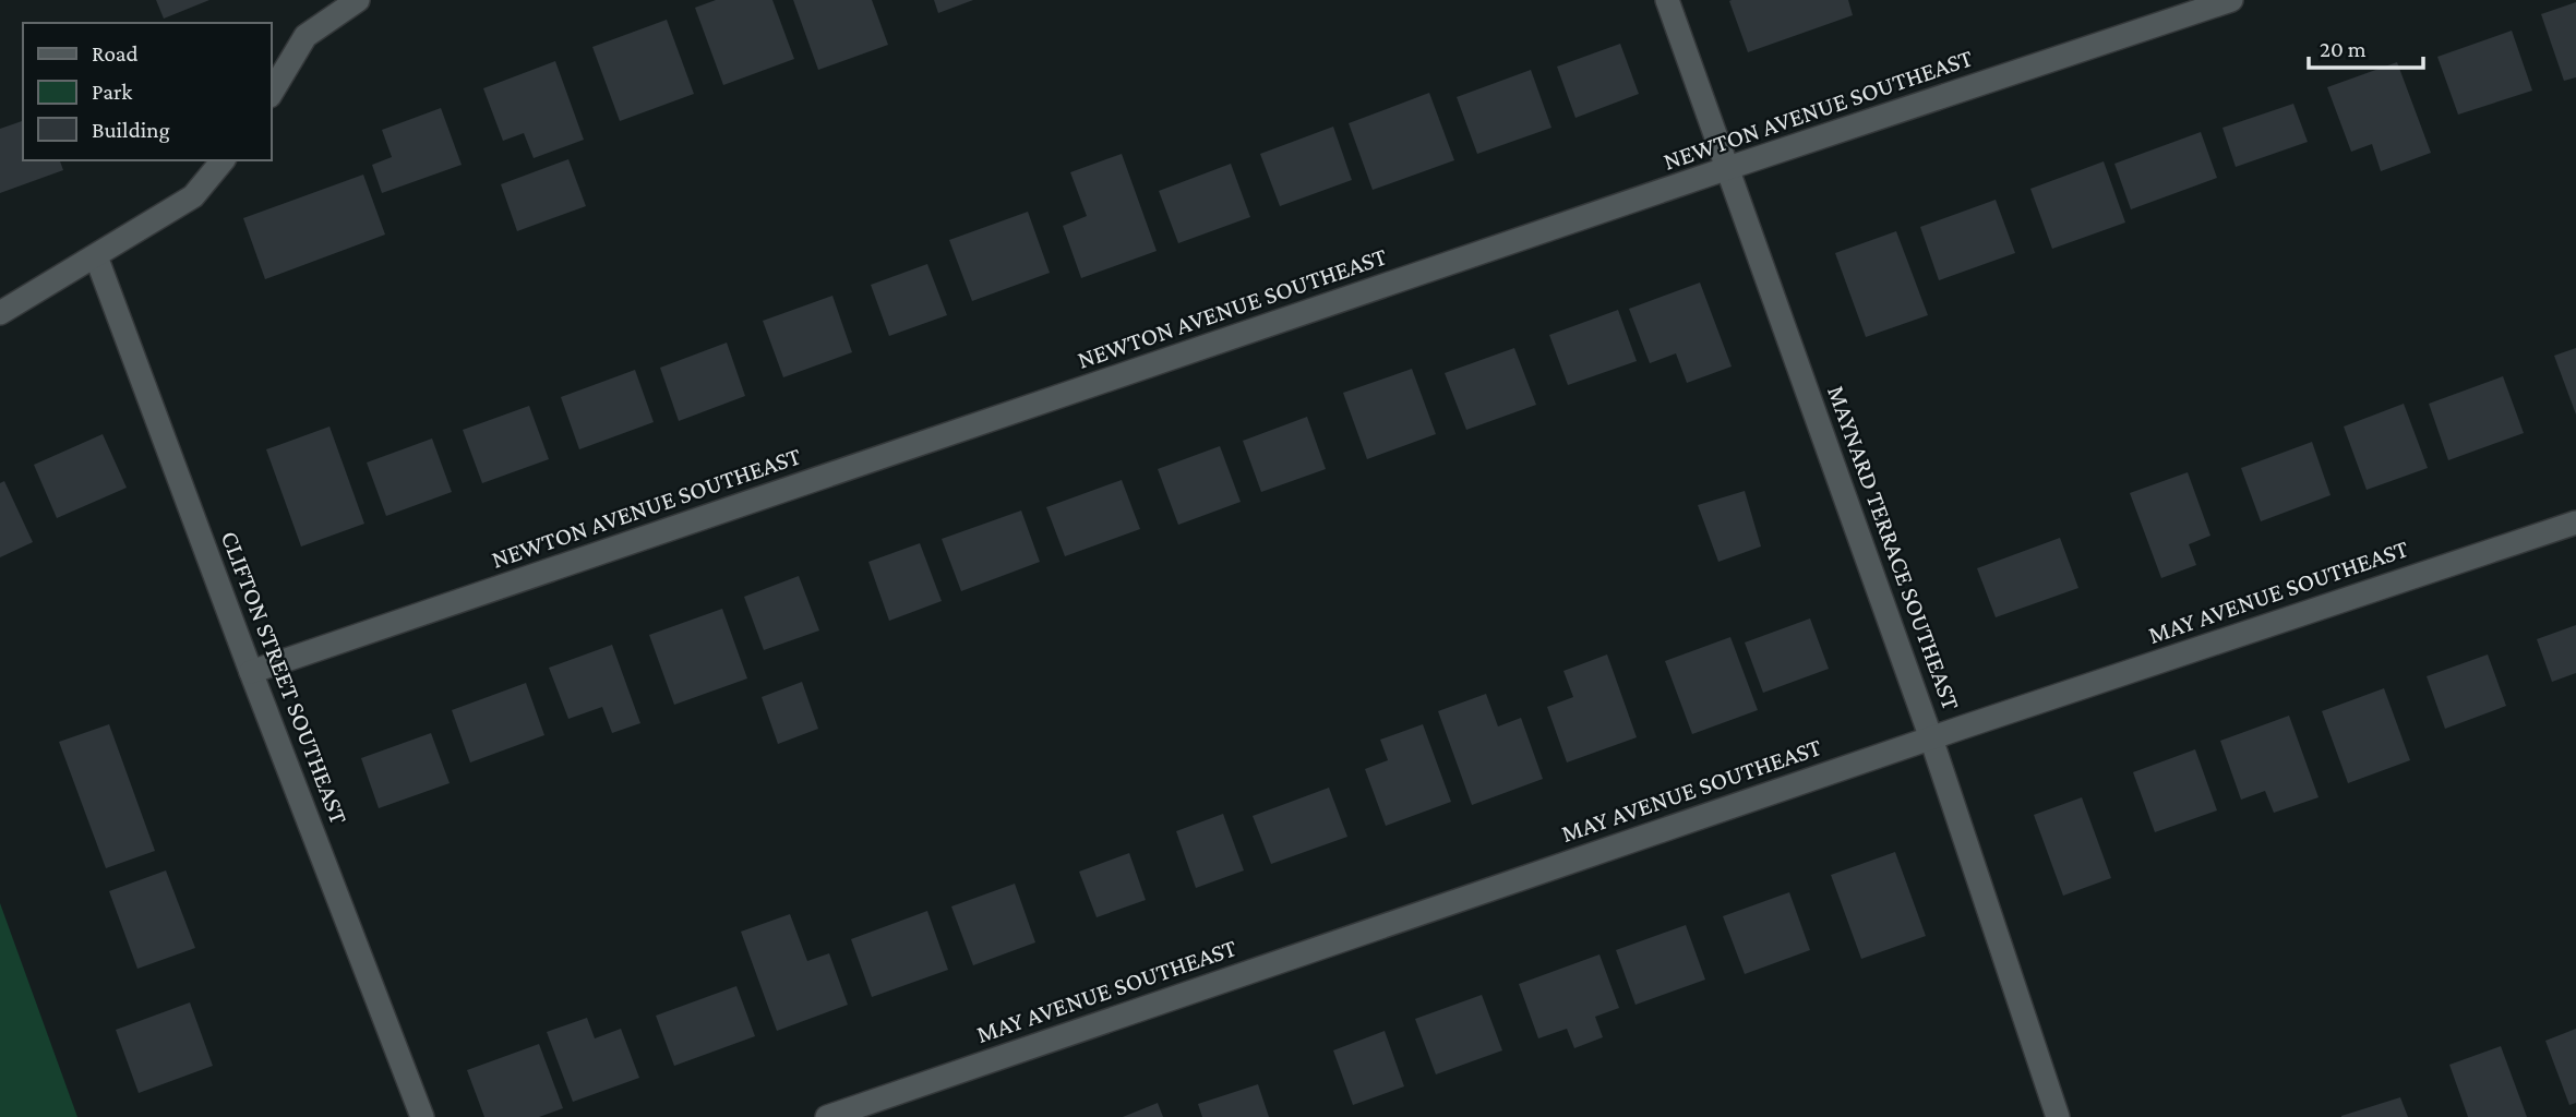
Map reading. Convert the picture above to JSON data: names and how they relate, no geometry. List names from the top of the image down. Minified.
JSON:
{"streets":{"street":["NEWTON AVENUE SOUTHEAST","MAYNARD TERRACE SOUTHEAST","MAY AVENUE SOUTHEAST","CLIFTON STREET SOUTHEAST"]},"crossings":[["NEWTON AVENUE SOUTHEAST","MAYNARD TERRACE SOUTHEAST"],["NEWTON AVENUE SOUTHEAST","CLIFTON STREET SOUTHEAST"],["MAYNARD TERRACE SOUTHEAST","MAY AVENUE SOUTHEAST"]],"legend":["Road","Park","Building"],"scale_bar":"20 m"}
